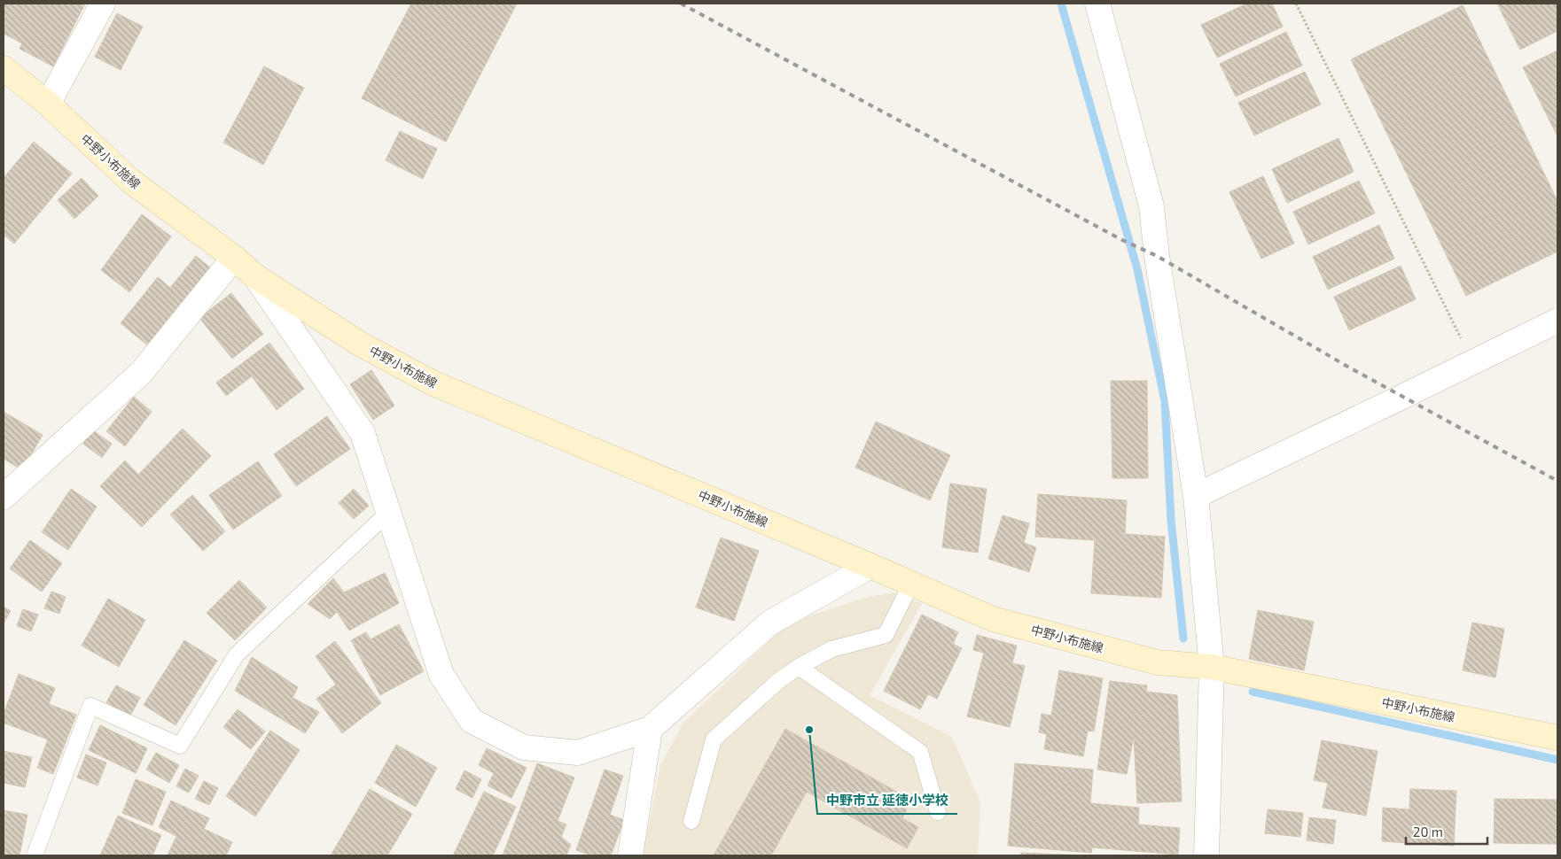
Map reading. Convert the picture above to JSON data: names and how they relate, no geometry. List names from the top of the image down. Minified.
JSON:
{"streets":{"main road":["中野小布施線"]},"places":["中野市立 延徳小学校"],"scale_bar":"20 m"}
